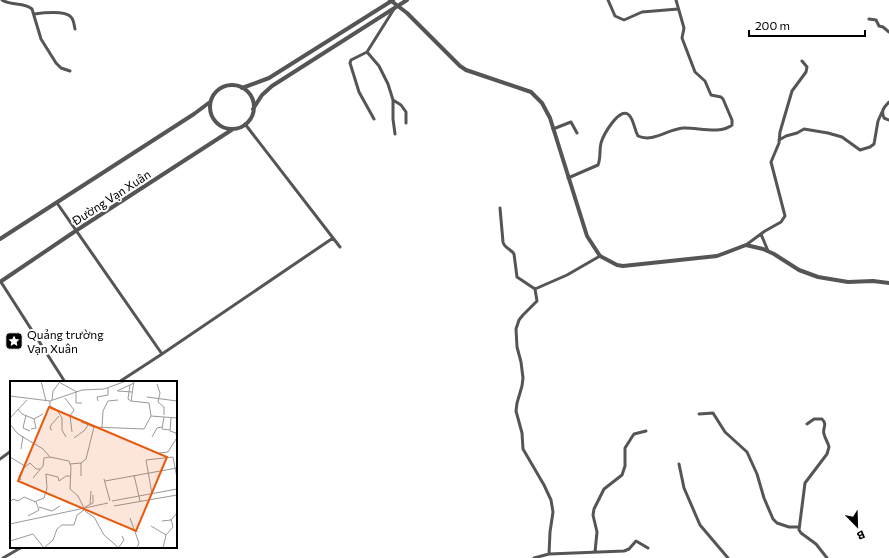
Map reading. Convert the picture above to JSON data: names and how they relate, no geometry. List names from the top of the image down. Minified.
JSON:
{"streets":{"street":["Đường Vạn Xuân"]},"places":{"place":["Quảng trường Vạn Xuân"]},"scale_bar":"200 m","north":"bottom right"}
